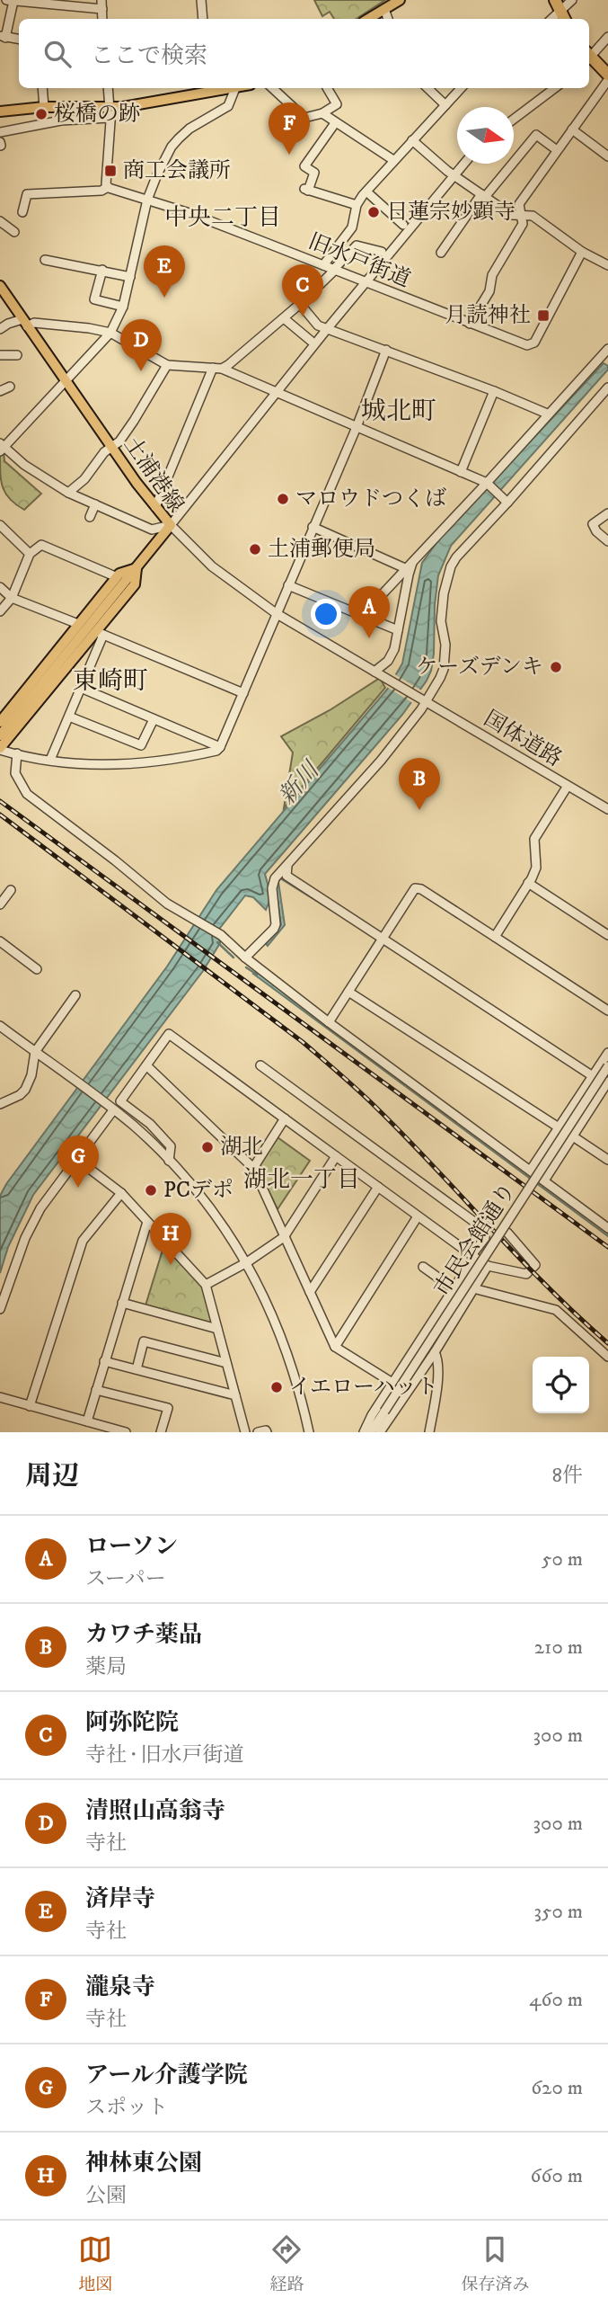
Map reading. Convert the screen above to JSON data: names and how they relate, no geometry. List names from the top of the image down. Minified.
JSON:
{"streets":{"main road":["土浦港線"],"street":["旧水戸街道","国体道路","市民会館通り"]},"crossings":[["土浦港線","国体道路"]],"districts":["中央二丁目","城北町","東崎町","湖北一丁目"],"water":["新川"],"places":{"other":["桜橋の跡","日蓮宗妙顕寺","マロウドつくば","土浦郵便局","ケーズデンキ","湖北","PCデポ","イエローハット"],"transit":["商工会議所","月読神社"]},"north":"right","page":{"search":"ここで検索","pins":["F","E","C","D","A","B","G","H"],"heading":["周辺","8件"],"list":[{"mark":"A","name":"ローソン","note":"スーパー","value":"50 m"},{"mark":"B","name":"カワチ薬品","note":"薬局","value":"210 m"},{"mark":"C","name":"阿弥陀院","note":"寺社 · 旧水戸街道","value":"300 m"},{"mark":"D","name":"清照山高翁寺","note":"寺社","value":"300 m"},{"mark":"E","name":"済岸寺","note":"寺社","value":"350 m"},{"mark":"F","name":"瀧泉寺","note":"寺社","value":"460 m"},{"mark":"G","name":"アール介護学院","note":"スポット","value":"620 m"},{"mark":"H","name":"神林東公園","note":"公園","value":"660 m"}],"nav":["地図","経路","保存済み"]}}
